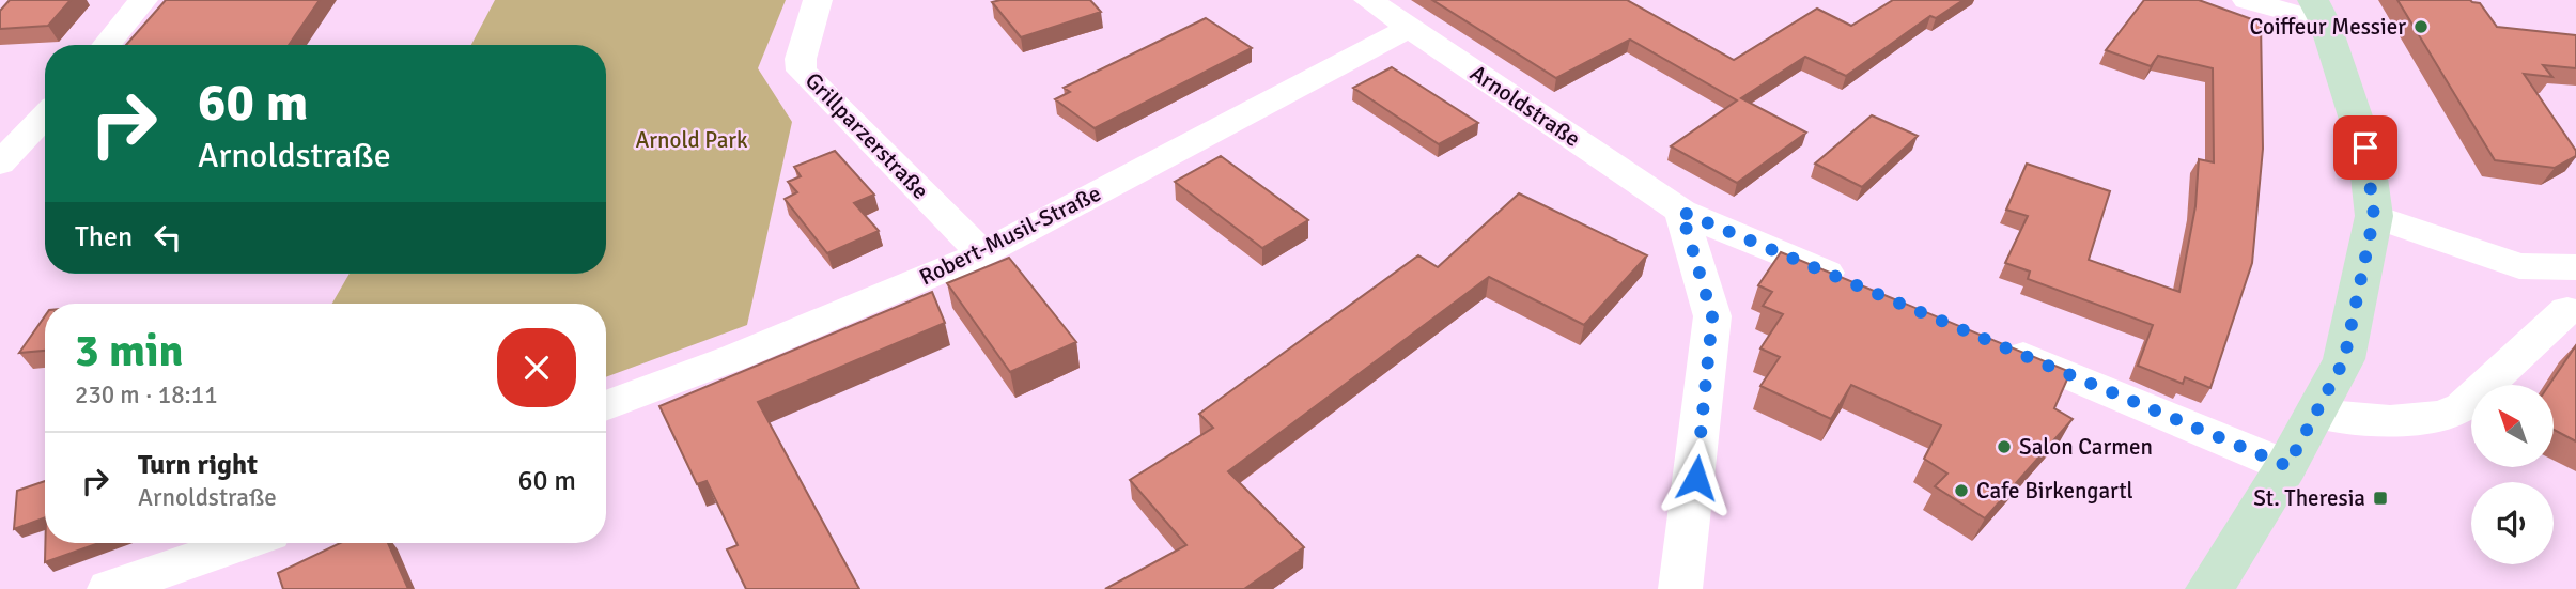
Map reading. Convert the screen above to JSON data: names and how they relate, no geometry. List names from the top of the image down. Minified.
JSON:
{"streets":{"street":["Arnoldstraße","Grillparzerstraße","Robert-Musil-Straße"]},"crossings":[["Arnoldstraße","Robert-Musil-Straße"],["Grillparzerstraße","Robert-Musil-Straße"]],"parks":["Arnold Park"],"places":{"other":["Coiffeur Messier","Salon Carmen","Cafe Birkengartl"],"transit":["St. Theresia"]},"north":"top left","page":{"turn":["60 m","Arnoldstraße"],"then":"Then","heading":["3 min","230 m · 18:11"],"list":[{"name":"Turn right","note":"Arnoldstraße","value":"60 m"}]}}
